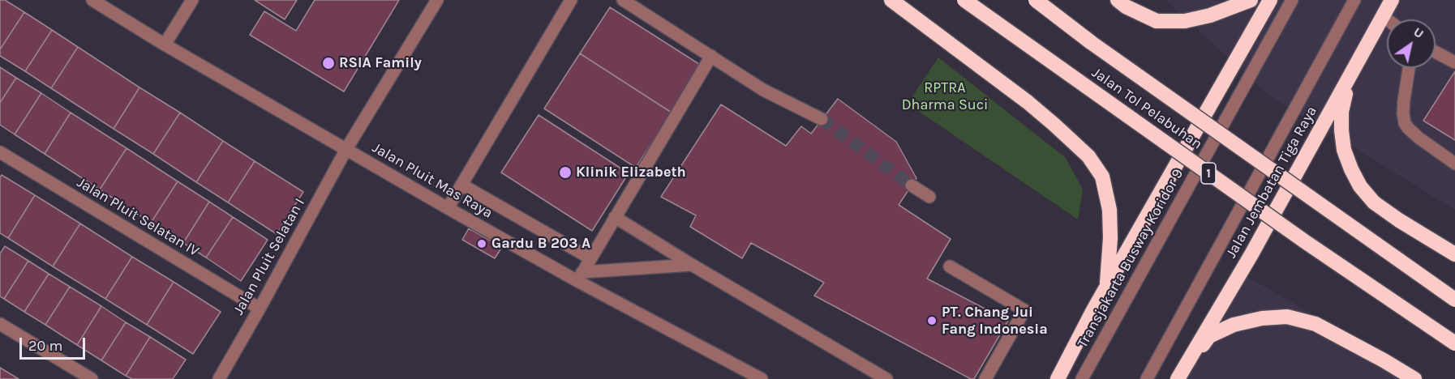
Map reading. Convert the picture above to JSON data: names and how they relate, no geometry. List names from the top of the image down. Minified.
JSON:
{"streets":{"highway":["Jalan Tol Pelabuhan","1","Jalan Jembatan Tiga Raya"],"street":["Jalan Pluit Mas Raya","Jalan Pluit Selatan IV","Jalan Pluit Selatan I","Transjakarta Busway Koridor 9"]},"crossings":[["Jalan Pluit Mas Raya","Jalan Pluit Selatan I"],["Jalan Pluit Selatan IV","Jalan Pluit Selatan I"]],"parks":["RPTRA Dharma Suci"],"places":["RSIA Family","Klinik Elizabeth","Gardu B 203 A","PT. Chang Jui Fang Indonesia"],"scale_bar":"20 m","north":"top right"}
